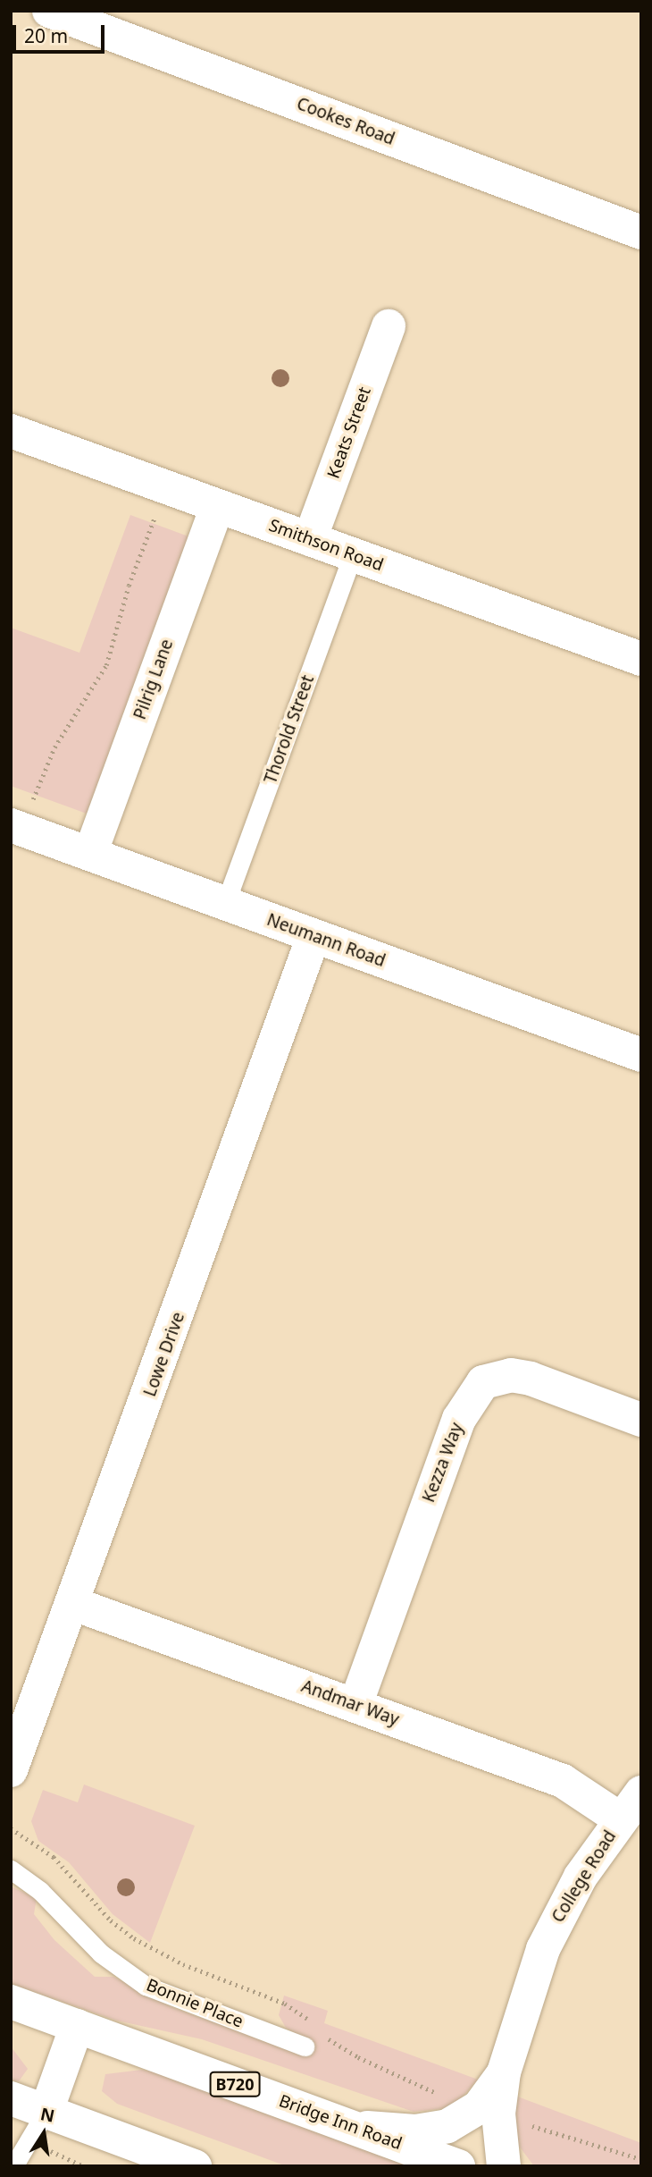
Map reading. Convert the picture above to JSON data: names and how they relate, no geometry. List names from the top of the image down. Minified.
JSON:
{"streets":{"street":["Cookes Road","Keats Street","Smithson Road","Pilrig Lane","Neumann Road","Lowe Drive","Kezza Way","Andmar Way","College Road","B720","Bridge Inn Road"],"lane":["Thorold Street","Bonnie Place"]},"crossings":[["Keats Street","Smithson Road"],["Smithson Road","Pilrig Lane"],["Smithson Road","Thorold Street"],["Pilrig Lane","Neumann Road"],["Thorold Street","Neumann Road"],["Neumann Road","Lowe Drive"],["Lowe Drive","Andmar Way"],["Kezza Way","Andmar Way"],["Andmar Way","College Road"]],"scale_bar":"20 m","north":"top"}
